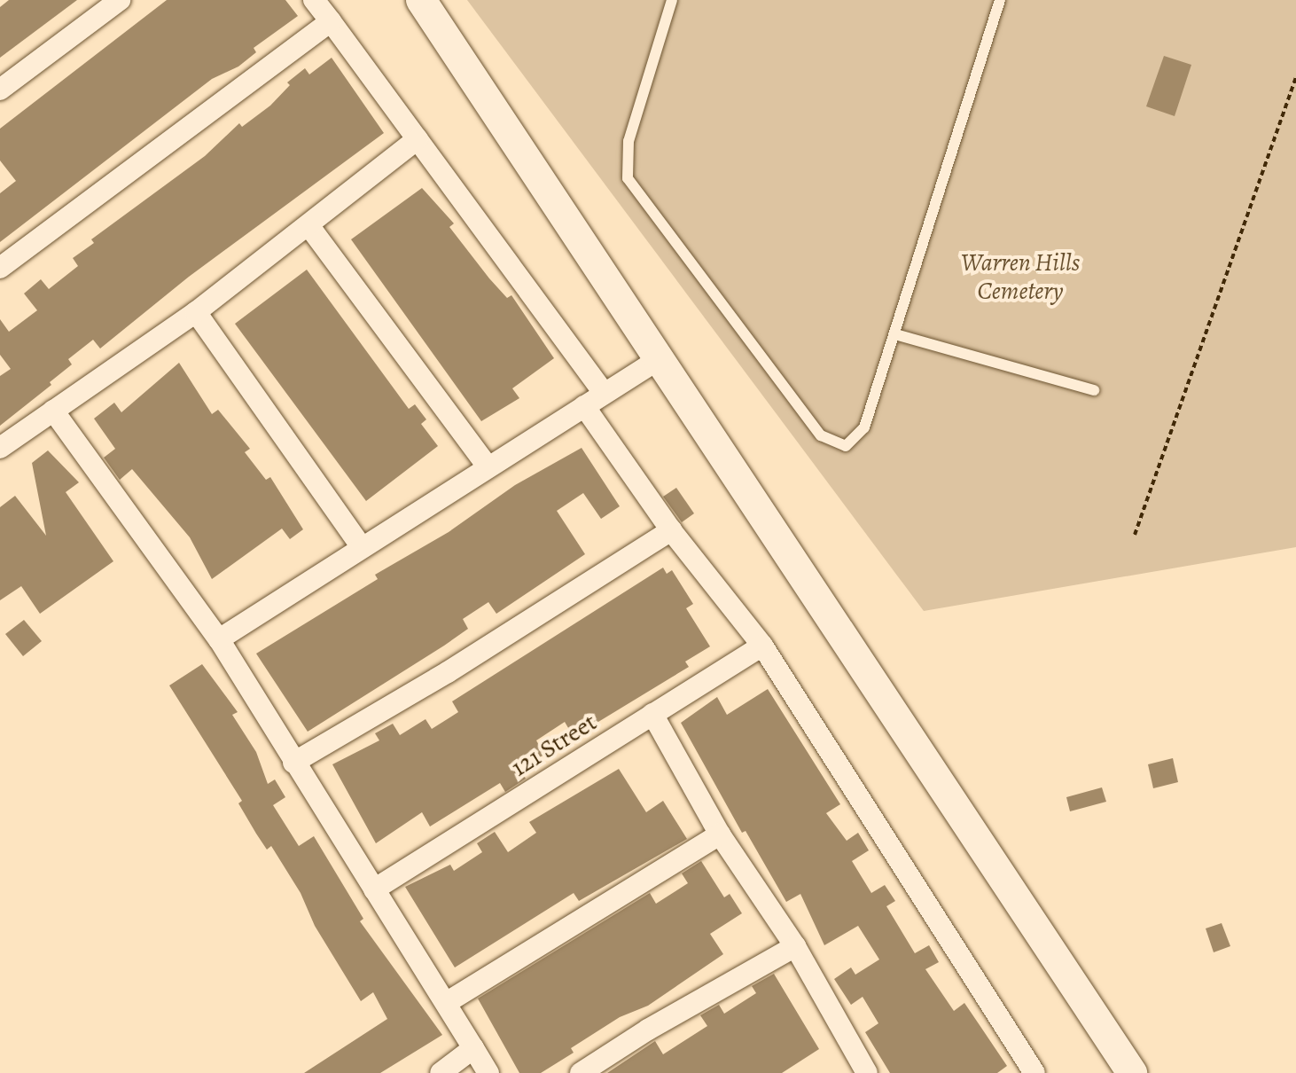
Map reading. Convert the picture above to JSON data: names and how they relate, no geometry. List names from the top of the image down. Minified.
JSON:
{"streets":{"street":["121 Street"]},"parks":["Warren Hills Cemetery"]}
